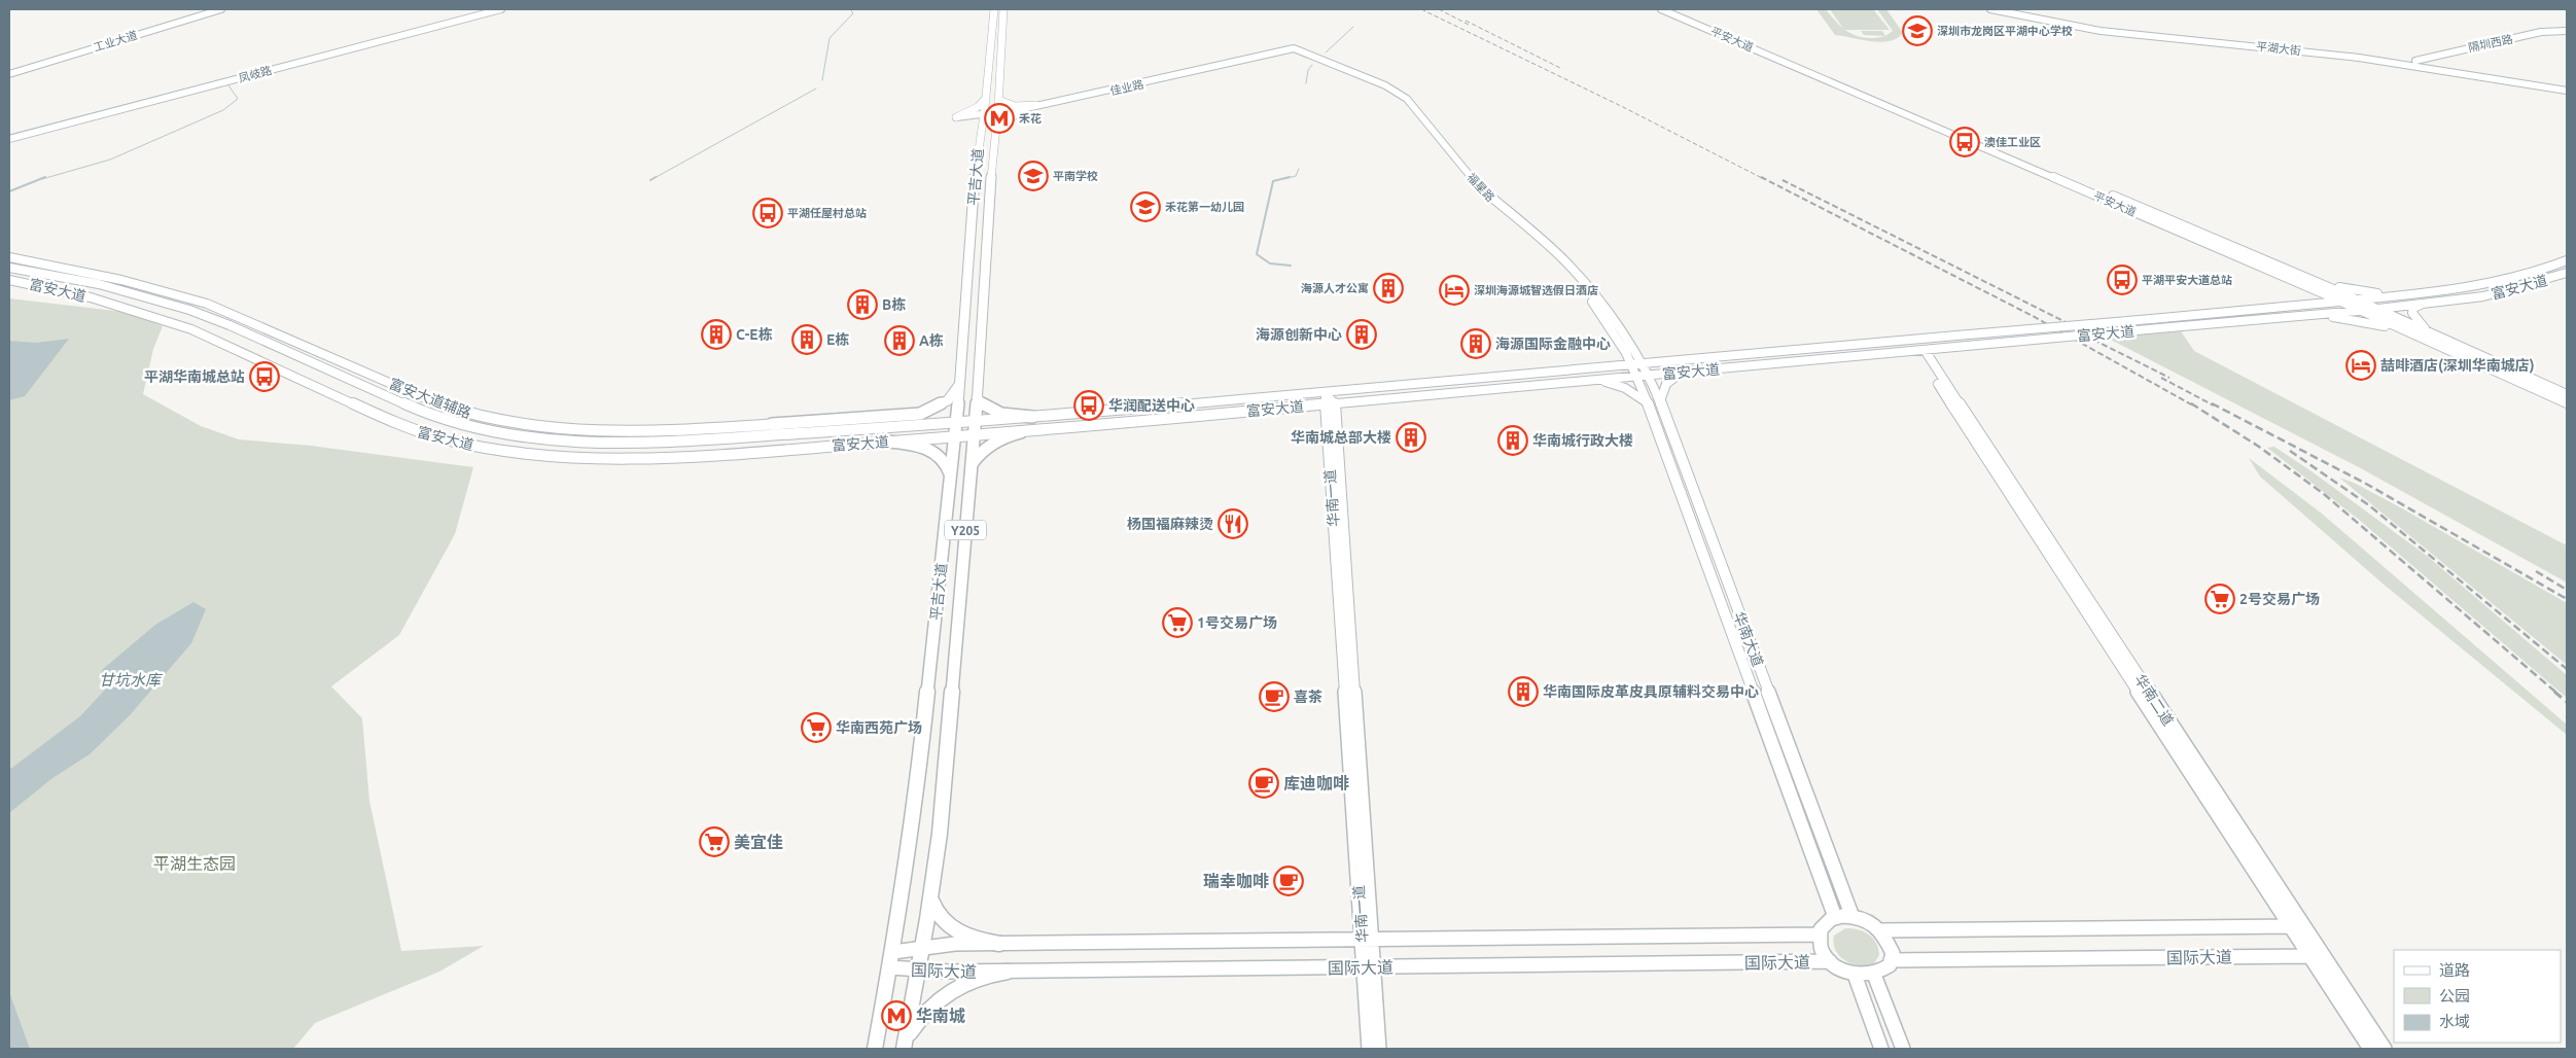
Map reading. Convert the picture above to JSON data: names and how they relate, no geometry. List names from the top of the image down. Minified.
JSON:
{"streets":{"main road":["平吉大道","Y205"],"street":["平安大道","工业大道","隔圳西路","平湖大街","凤岐路","佳业路","福星路","富安大道","富安大道辅路","华南一道","华南大道","华南二道","国际大道"]},"crossings":[["平安大道","富安大道"],["隔圳西路","平湖大街"],["佳业路","平吉大道"],["佳业路","福星路"],["平吉大道","富安大道"],["平吉大道","国际大道"],["福星路","富安大道"],["福星路","华南大道"],["富安大道","富安大道辅路"],["富安大道","华南一道"],["富安大道","华南大道"],["富安大道","华南二道"],["华南一道","国际大道"],["华南大道","国际大道"],["华南二道","国际大道"]],"water":["甘坑水库"],"parks":["平湖生态园"],"places":{"school or university":["深圳市龙岗区平湖中心学校","平南学校","禾花第一幼儿园"],"metro station":["禾花","华南城"],"bus stop":["澳佳工业区","平湖任屋村总站","平湖平安大道总站","平湖华南城总站","华润配送中心"],"building":["海源人才公寓","B栋","C-E栋","海源创新中心","E栋","A栋","海源国际金融中心","华南城总部大楼","华南城行政大楼","华南国际皮革皮具原辅料交易中心"],"hotel":["深圳海源城智选假日酒店","喆啡酒店(深圳华南城店)"],"restaurant":["杨国福麻辣烫"],"supermarket":["2号交易广场","1号交易广场","华南西苑广场","美宜佳"],"cafe":["喜茶","库迪咖啡","瑞幸咖啡"]},"legend":["道路","公园","水域"]}
